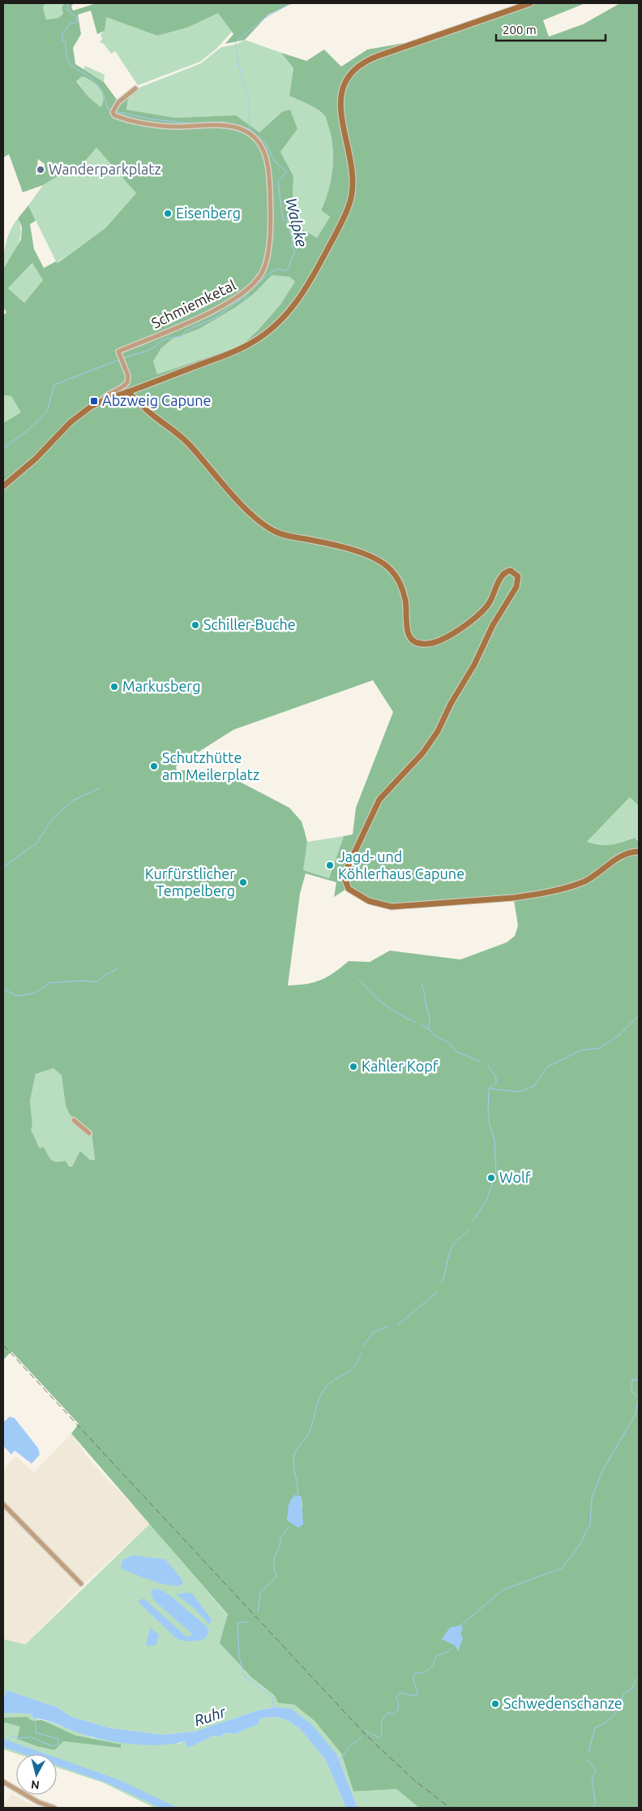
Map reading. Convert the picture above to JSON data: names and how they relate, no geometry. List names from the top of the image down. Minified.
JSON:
{"streets":{"street":["Schmiemketal"]},"water":["Walpke","Ruhr"],"places":{"other":["Wanderparkplatz","Eisenberg","Schiller-Buche","Markusberg","Schutzhütte am Meilerplatz","Jagd- und Köhlerhaus Capune","Kurfürstlicher Tempelberg","Kahler Kopf","Wolf","Schwedenschanze"],"transit":["Abzweig Capune"]},"scale_bar":"200 m","north":"bottom"}
